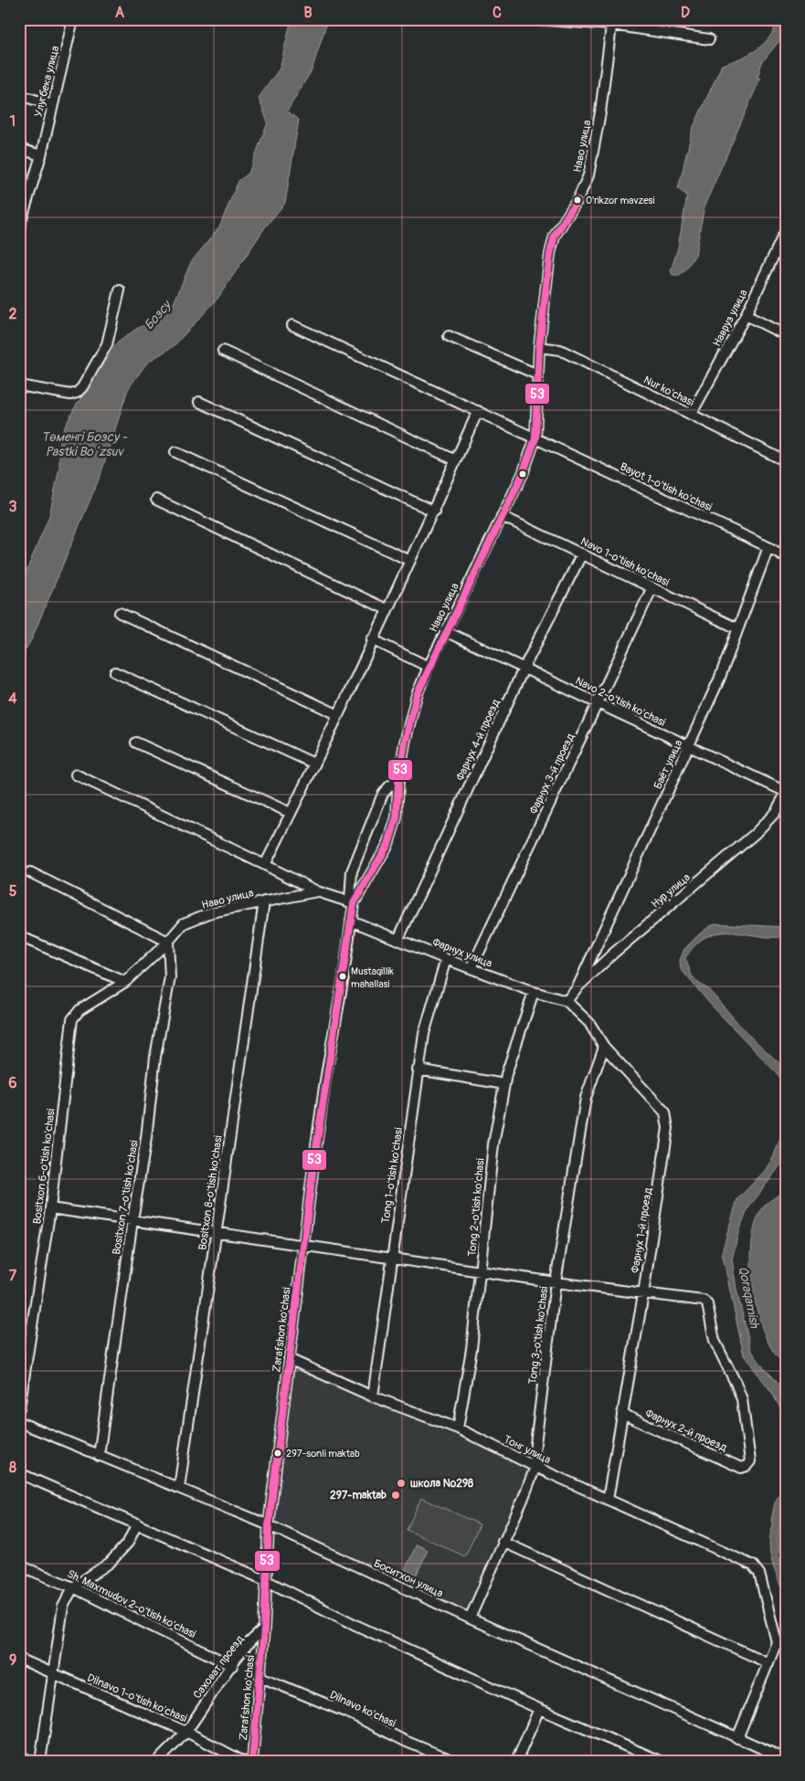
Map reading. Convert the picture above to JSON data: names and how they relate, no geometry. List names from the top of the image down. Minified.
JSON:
{"streets":{"street":["Улугбека улица","Наво улица","Навруз улица","Nur ko'chasi","Bayot 1-o'tish ko'chasi","Navo 1-o'tish ko'chasi","Navo 2-o'tish ko'chasi","Фарнух 4-й проезд","Баёт улица","Фарнух 3-й проезд","Нур улица","Фарнух улица","Bositxon 6-o'tish ko'chasi","Tong 1-o'tish ko'chasi","Bositxon 8-o'tish ko'chasi","Bositxon 7-o'tish ko'chasi","Tong 2-o'tish ko'chasi","Фарнух 1-й проезд","Zarafshon ko'chasi","Tong 3-o'tish ko'chasi","Фарнух 2-й проезд","Тонг улица","Боситхон улица","Sh. Maxmudov 2-o'tish ko'chasi","Саховат проезд","Dilnavo 1-o'tish ko'chasi","Dilnavo ko'chasi"]},"crossings":[["Наво улица","Nur ko'chasi"],["Наво улица","Bayot 1-o'tish ko'chasi"],["Наво улица","Navo 1-o'tish ko'chasi"],["Наво улица","Navo 2-o'tish ko'chasi"],["Наво улица","Bositxon 6-o'tish ko'chasi"],["Наво улица","Bositxon 8-o'tish ko'chasi"],["Наво улица","Bositxon 7-o'tish ko'chasi"],["Наво улица","Zarafshon ko'chasi"],["Навруз улица","Nur ko'chasi"],["Bayot 1-o'tish ko'chasi","Баёт улица"],["Navo 1-o'tish ko'chasi","Фарнух 4-й проезд"],["Navo 1-o'tish ko'chasi","Баёт улица"],["Navo 1-o'tish ko'chasi","Фарнух 3-й проезд"],["Navo 2-o'tish ko'chasi","Фарнух 4-й проезд"],["Navo 2-o'tish ko'chasi","Баёт улица"],["Navo 2-o'tish ko'chasi","Фарнух 3-й проезд"],["Navo 2-o'tish ko'chasi","Нур улица"],["Фарнух 4-й проезд","Фарнух улица"],["Баёт улица","Нур улица"],["Фарнух 3-й проезд","Фарнух улица"],["Нур улица","Фарнух улица"],["Нур улица","Фарнух 1-й проезд"],["Фарнух улица","Tong 1-o'tish ko'chasi"],["Фарнух улица","Tong 2-o'tish ko'chasi"],["Фарнух улица","Фарнух 1-й проезд"],["Фарнух улица","Zarafshon ko'chasi"],["Tong 1-o'tish ko'chasi","Тонг улица"],["Bositxon 8-o'tish ko'chasi","Боситхон улица"],["Bositxon 7-o'tish ko'chasi","Боситхон улица"],["Tong 2-o'tish ko'chasi","Тонг улица"],["Фарнух 1-й проезд","Tong 3-o'tish ko'chasi"],["Фарнух 1-й проезд","Фарнух 2-й проезд"],["Фарнух 1-й проезд","Тонг улица"],["Zarafshon ko'chasi","Тонг улица"],["Zarafshon ko'chasi","Боситхон улица"],["Zarafshon ko'chasi","Саховат проезд"],["Zarafshon ko'chasi","Dilnavo ko'chasi"],["Tong 3-o'tish ko'chasi","Тонг улица"],["Tong 3-o'tish ko'chasi","Боситхон улица"],["Sh. Maxmudov 2-o'tish ko'chasi","Саховат проезд"],["Саховат проезд","Dilnavo 1-o'tish ko'chasi"]],"water":["Бозсу","Төменгі Бозсу - Pastki Boʻzsuv","Qoraqamish"],"places":["O'rikzor mavzesi","Mustaqillik mahallasi","297-sonli maktab","школа №298","297-maktab"],"lines":["transit line 53"],"grid":{"columns":["A","B","C","D"],"rows":["1","2","3","4","5","6","7","8","9"]}}
